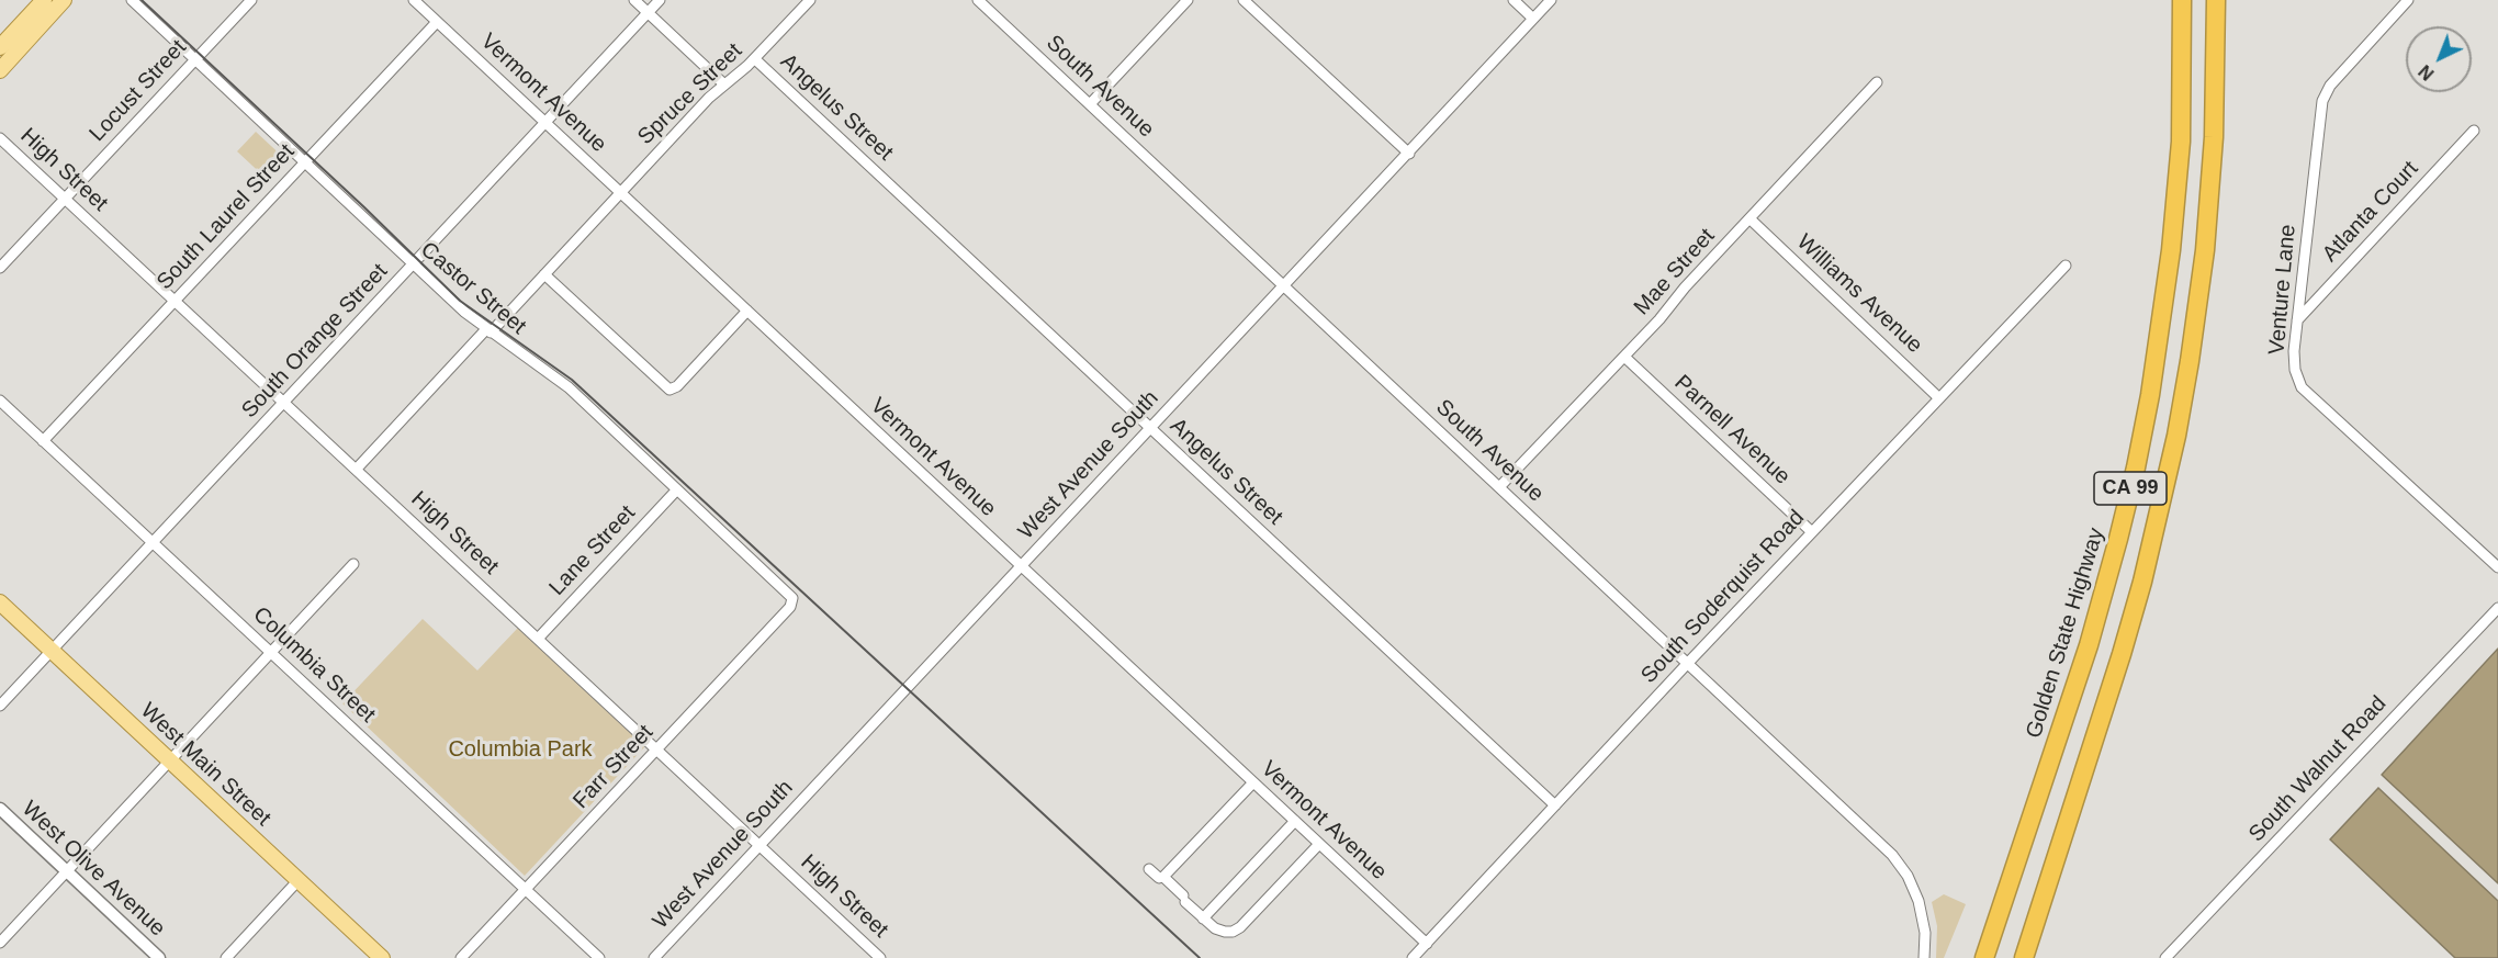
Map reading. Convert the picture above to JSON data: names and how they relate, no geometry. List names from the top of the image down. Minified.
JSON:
{"streets":{"highway":["CA 99","Golden State Highway"],"main road":["West Main Street"],"street":["South Avenue","Locust Street","Vermont Avenue","Spruce Street","Angelus Street","High Street","Atlanta Court","South Laurel Street","Mae Street","Castor Street","Venture Lane","Williams Avenue","South Orange Street","Parnell Avenue","West Avenue South","Lane Street","South Soderquist Road","Columbia Street","Farr Street","South Walnut Road","West Olive Avenue"]},"crossings":[["South Avenue","Mae Street"],["South Avenue","West Avenue South"],["South Avenue","South Soderquist Road"],["Locust Street","High Street"],["Locust Street","Castor Street"],["Vermont Avenue","Spruce Street"],["Vermont Avenue","South Laurel Street"],["Vermont Avenue","South Orange Street"],["Vermont Avenue","West Avenue South"],["Vermont Avenue","South Soderquist Road"],["Spruce Street","Angelus Street"],["Spruce Street","High Street"],["Spruce Street","Castor Street"],["Angelus Street","West Avenue South"],["Angelus Street","South Soderquist Road"],["High Street","South Laurel Street"],["High Street","South Orange Street"],["High Street","West Avenue South"],["High Street","Lane Street"],["High Street","Farr Street"],["Atlanta Court","Venture Lane"],["South Laurel Street","Castor Street"],["South Laurel Street","Columbia Street"],["Mae Street","Williams Avenue"],["Mae Street","Parnell Avenue"],["Castor Street","South Orange Street"],["Castor Street","Lane Street"],["Castor Street","Farr Street"],["Williams Avenue","South Soderquist Road"],["South Orange Street","Columbia Street"],["South Orange Street","West Main Street"],["Parnell Avenue","South Soderquist Road"],["Columbia Street","Farr Street"]],"parks":["Columbia Park"],"north":"bottom left"}
